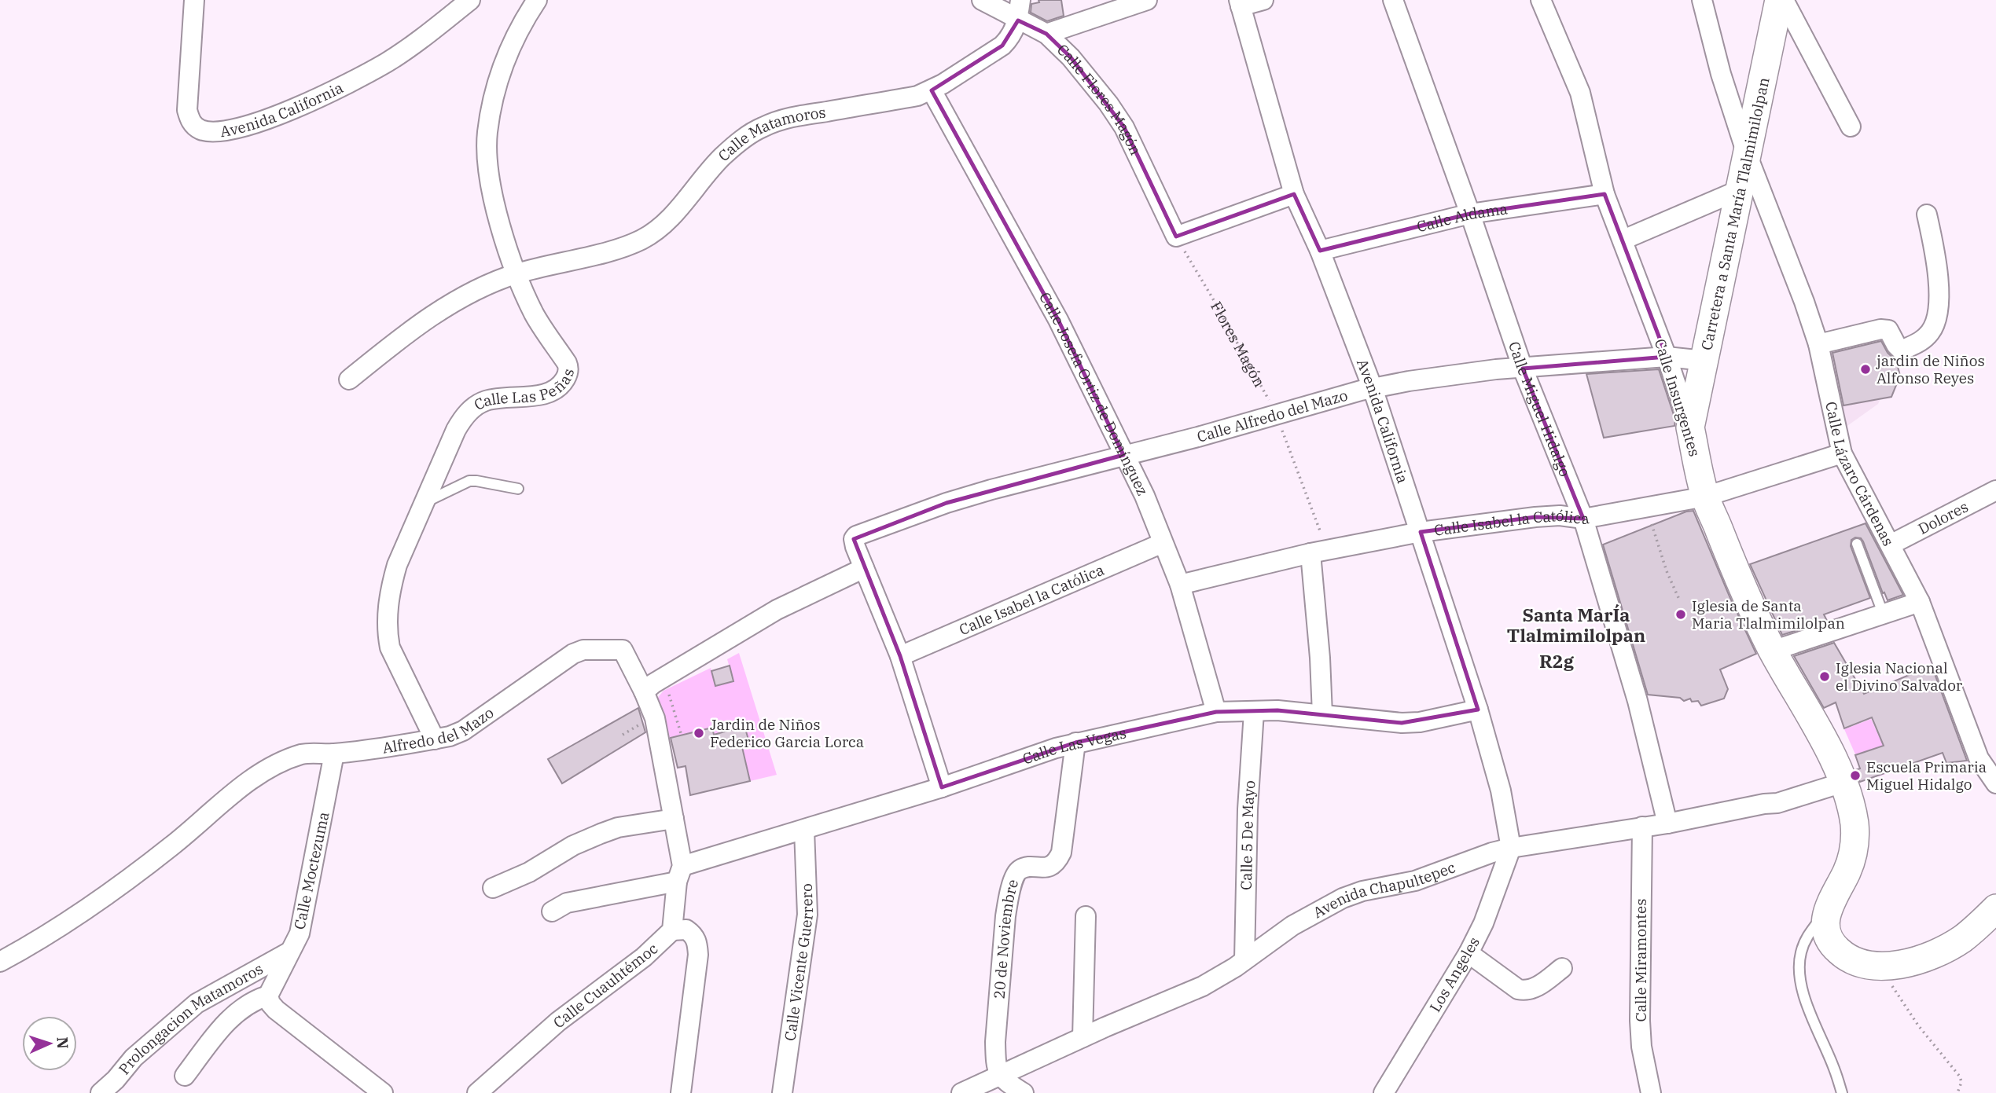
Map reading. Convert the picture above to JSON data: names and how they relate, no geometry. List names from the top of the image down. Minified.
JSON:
{"streets":{"main road":["Carretera a Santa María Tlalmimilolpan","Calle Insurgentes"],"street":["Calle Flores Magón","Avenida California","Calle Matamoros","Calle Aldama","Calle Las Peñas","Calle Josefa Ortiz de Domínguez","Calle Miguel Hidalgo","Calle Alfredo del Mazo","Calle Lázaro Cárdenas","Dolores","Calle Isabel la Católica","Alfredo del Mazo","Calle Las Vegas","Calle 5 De Mayo","Calle Moctezuma","Avenida Chapultepec","20 de Noviembre","Calle Miramontes","Calle Vicente Guerrero","Los Angeles","Calle Cuauhtémoc","Prolongacion Matamoros"],"path":["Flores Magón"]},"crossings":[["Calle Flores Magón","Calle Matamoros"],["Calle Flores Magón","Flores Magón"],["Avenida California","Calle Aldama"],["Avenida California","Calle Alfredo del Mazo"],["Avenida California","Calle Isabel la Católica"],["Avenida California","Calle Las Vegas"],["Avenida California","Avenida Chapultepec"],["Avenida California","Los Angeles"],["Calle Matamoros","Calle Las Peñas"],["Calle Matamoros","Calle Josefa Ortiz de Domínguez"],["Carretera a Santa María Tlalmimilolpan","Calle Insurgentes"],["Carretera a Santa María Tlalmimilolpan","Calle Alfredo del Mazo"],["Carretera a Santa María Tlalmimilolpan","Calle Lázaro Cárdenas"],["Calle Aldama","Calle Insurgentes"],["Calle Aldama","Calle Miguel Hidalgo"],["Flores Magón","Calle Alfredo del Mazo"],["Flores Magón","Calle Isabel la Católica"],["Calle Las Peñas","Alfredo del Mazo"],["Calle Josefa Ortiz de Domínguez","Calle Alfredo del Mazo"],["Calle Josefa Ortiz de Domínguez","Calle Isabel la Católica"],["Calle Josefa Ortiz de Domínguez","Calle Las Vegas"],["Calle Insurgentes","Calle Alfredo del Mazo"],["Calle Insurgentes","Calle Isabel la Católica"],["Calle Insurgentes","Avenida Chapultepec"],["Calle Miguel Hidalgo","Calle Alfredo del Mazo"],["Calle Miguel Hidalgo","Calle Isabel la Católica"],["Calle Miguel Hidalgo","Avenida Chapultepec"],["Calle Lázaro Cárdenas","Dolores"],["Calle Lázaro Cárdenas","Calle Isabel la Católica"],["Alfredo del Mazo","Calle Moctezuma"],["Calle Las Vegas","Calle 5 De Mayo"],["Calle Las Vegas","20 de Noviembre"],["Calle Las Vegas","Calle Vicente Guerrero"],["Calle 5 De Mayo","Avenida Chapultepec"],["Calle Moctezuma","Prolongacion Matamoros"],["Avenida Chapultepec","20 de Noviembre"],["Avenida Chapultepec","Calle Miramontes"],["Avenida Chapultepec","Los Angeles"]],"districts":["Santa MarÍa Tlalmimilolpan","R2g"],"places":["jardin de Niños Alfonso Reyes","Iglesia de Santa Maria Tlalmimilolpan","Iglesia Nacional el Divino Salvador","Jardin de Niños Federico Garcia Lorca","Escuela Primaria Miguel Hidalgo"],"north":"right"}
